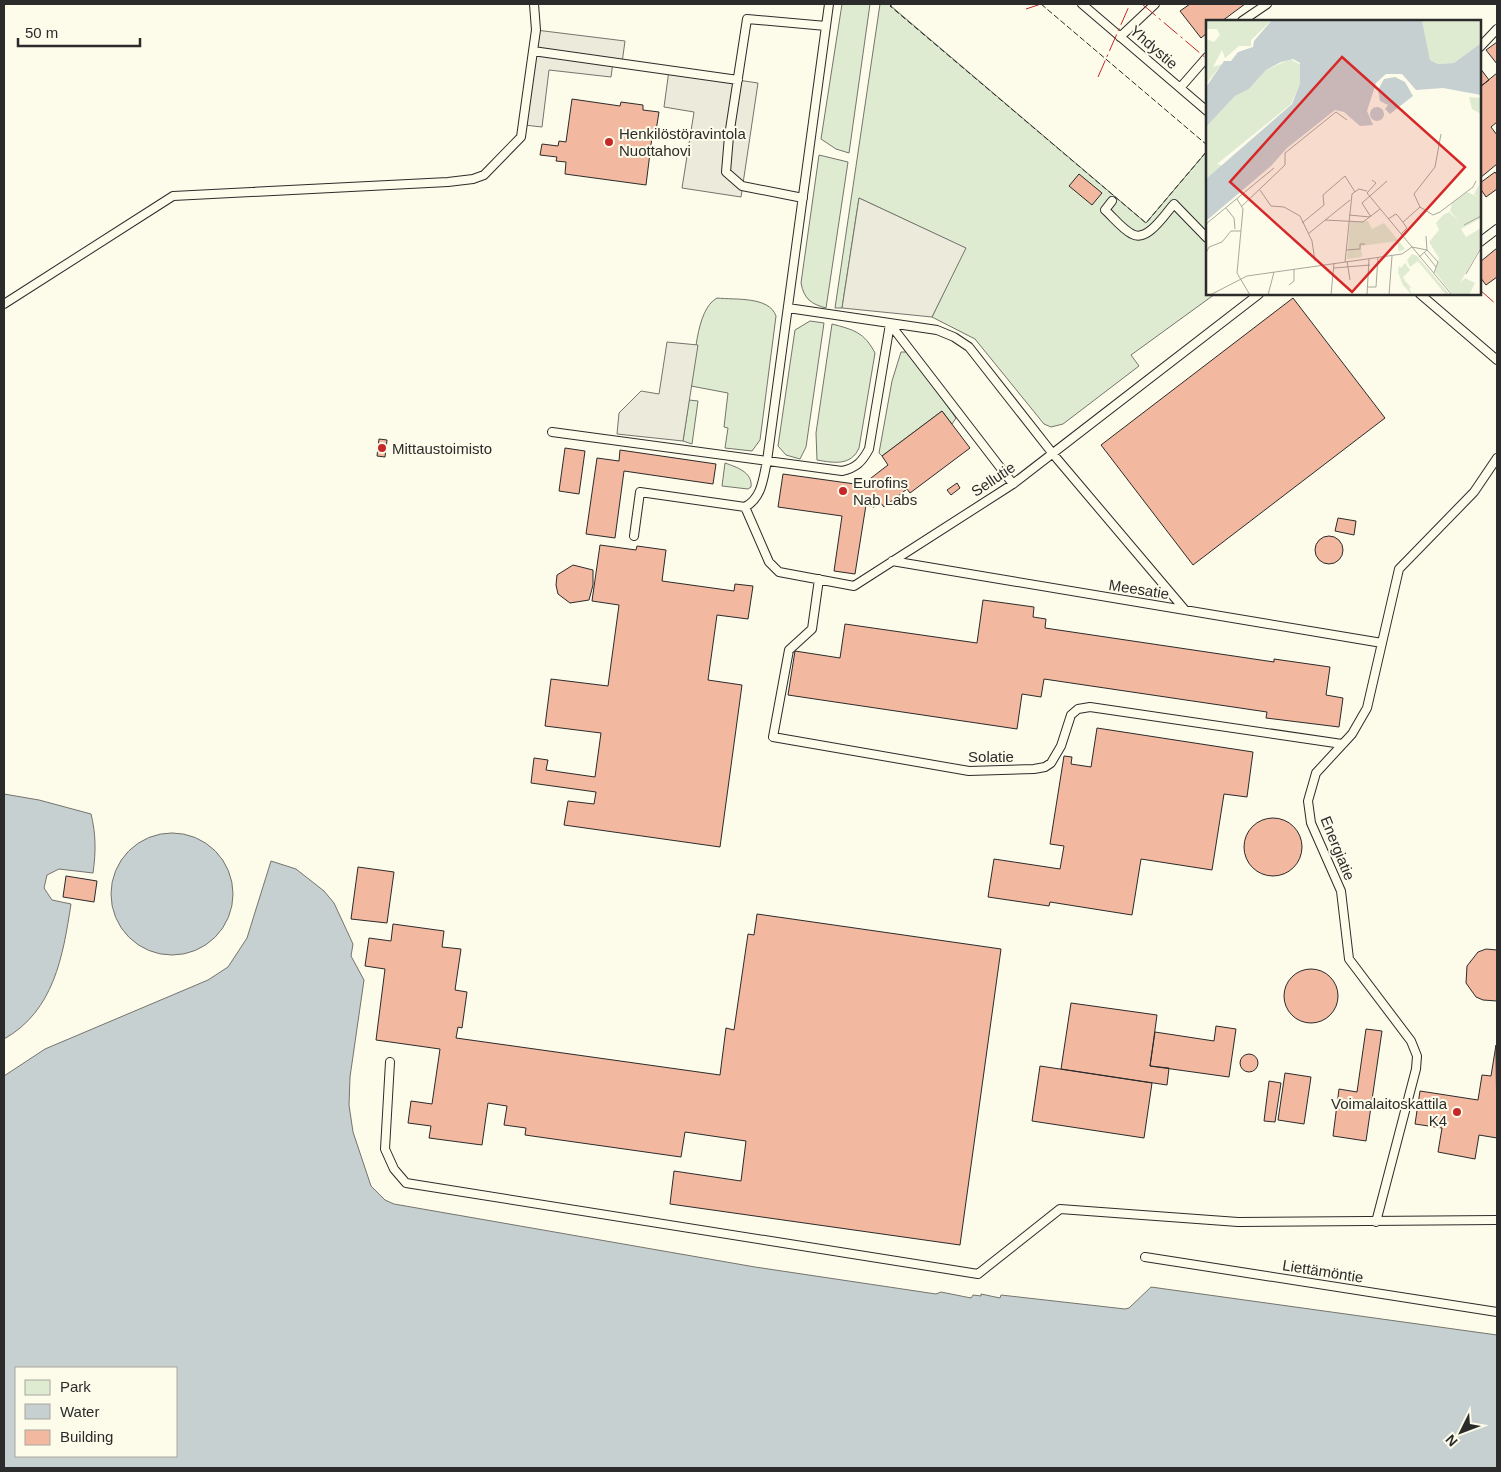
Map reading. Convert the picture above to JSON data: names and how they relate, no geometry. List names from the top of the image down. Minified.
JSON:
{"streets":{"lane":["Yhdystie","Sellutie","Meesatie","Solatie","Energiatie","Liettämöntie"]},"crossings":[["Sellutie","Meesatie"],["Sellutie","Solatie"],["Meesatie","Energiatie"],["Solatie","Energiatie"]],"places":["Henkilöstöravintola Nuottahovi","Mittaustoimisto","Eurofins Nab Labs","Voimalaitoskattila K4"],"legend":["Park","Water","Building"],"scale_bar":"50 m","north":"bottom left"}
